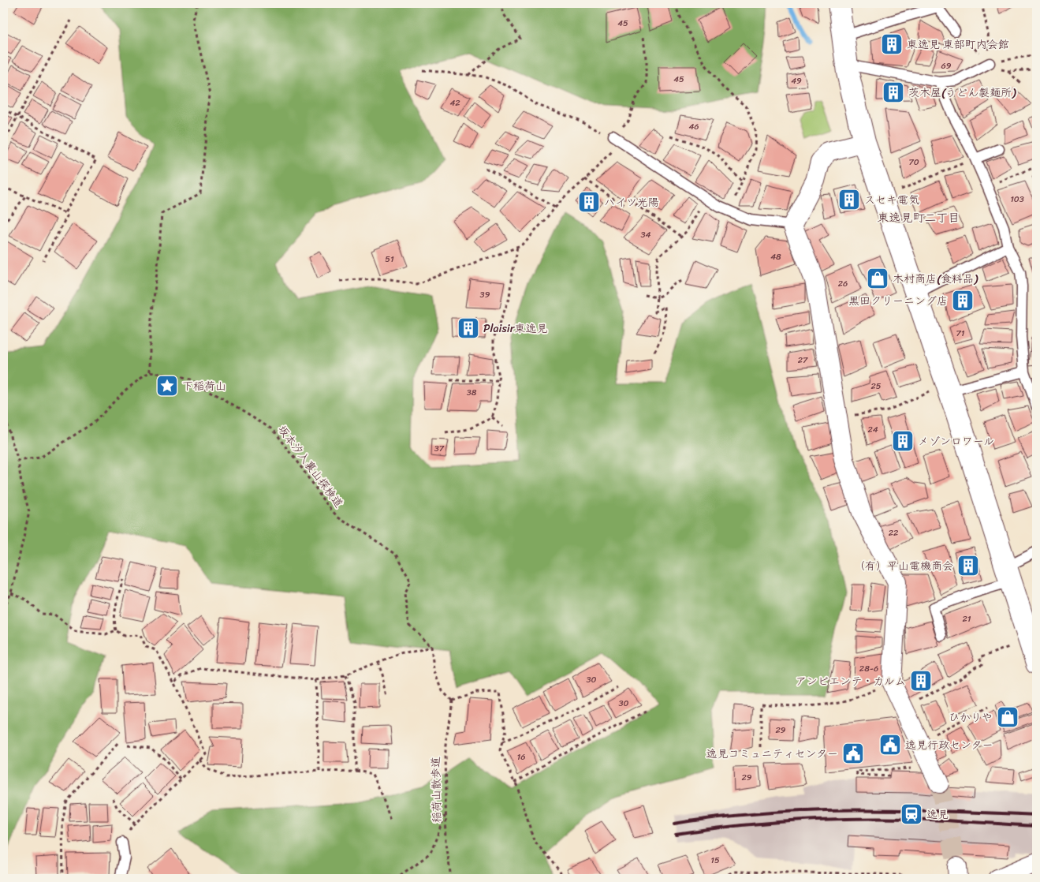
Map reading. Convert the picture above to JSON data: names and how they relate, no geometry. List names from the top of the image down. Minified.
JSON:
{"streets":{"path":["坂本汐入裏山探検道","稲荷山散歩道"]},"districts":["東逸見町二丁目"],"places":{"building":["東逸見 東部町内会館","茨木屋(うどん製麺所)","スセキ電気","ハイツ光陽","黒田クリーニング店","Plaisir東逸見","メゾンロワール","（有）平山電機商会","アンビエンテ・カルム"],"shop":["木村商店(食料品)","ひかりや"],"place":["下稲荷山"],"public building":["逸見行政センター","逸見コミュニティセンター"],"station":["逸見"]},"house_numbers":["45","69","45","49","42","46","70","103","34","48","51","26","39","71","27","25","38","24","37","22","21","28-6","30","30","29","16","29","15"]}
